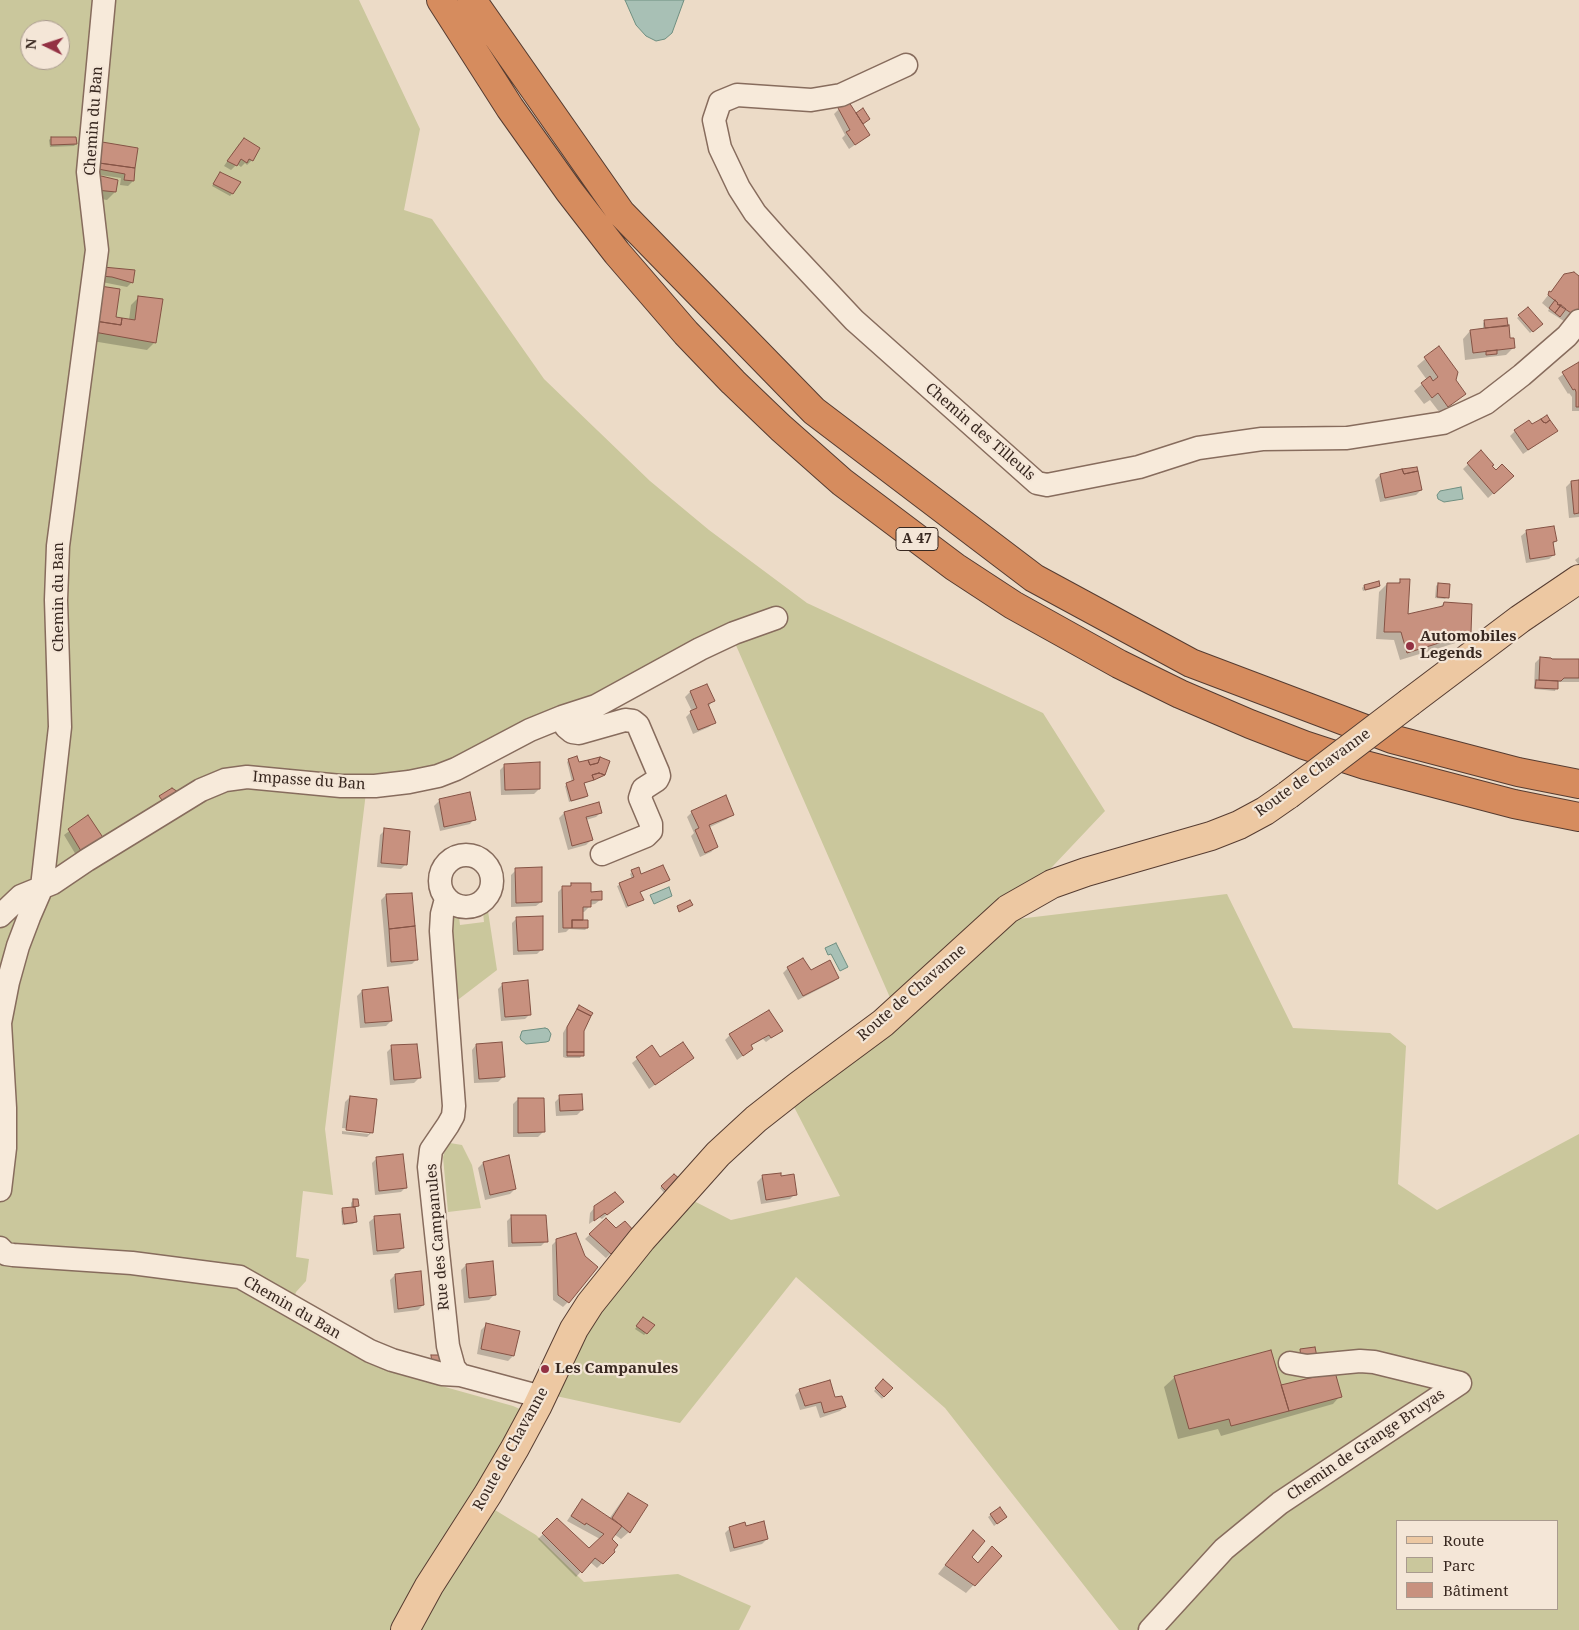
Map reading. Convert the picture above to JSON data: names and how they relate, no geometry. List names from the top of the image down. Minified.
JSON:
{"streets":{"highway":["A 47"],"main road":["Route de Chavanne"],"street":["Chemin du Ban","Chemin des Tilleuls","Impasse du Ban","Rue des Campanules","Chemin de Grange Bruyas"]},"crossings":[["Chemin du Ban","Impasse du Ban"],["Chemin du Ban","Rue des Campanules"]],"places":["Automobiles Legends","Les Campanules"],"legend":["Route","Parc","Bâtiment"],"north":"left"}
